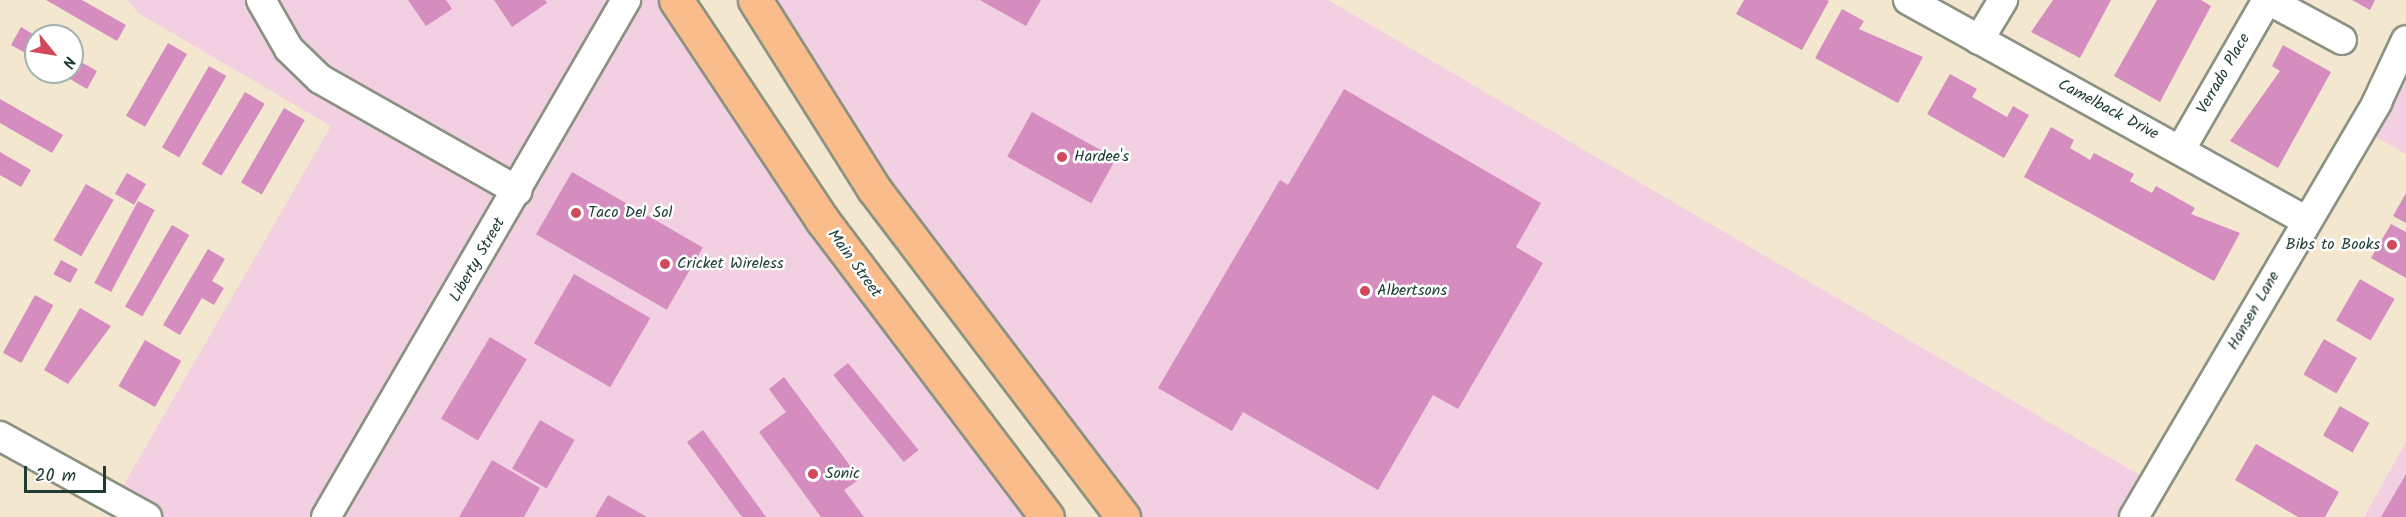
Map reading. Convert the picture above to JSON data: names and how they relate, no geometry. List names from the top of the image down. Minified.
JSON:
{"streets":{"main road":["Main Street"],"street":["Verrado Place","Camelback Drive","Liberty Street","Hansen Lane"]},"crossings":[["Verrado Place","Camelback Drive"],["Camelback Drive","Hansen Lane"]],"places":["Hardee's","Taco Del Sol","Bibs to Books","Cricket Wireless","Albertsons","Sonic"],"scale_bar":"20 m","north":"bottom right"}
